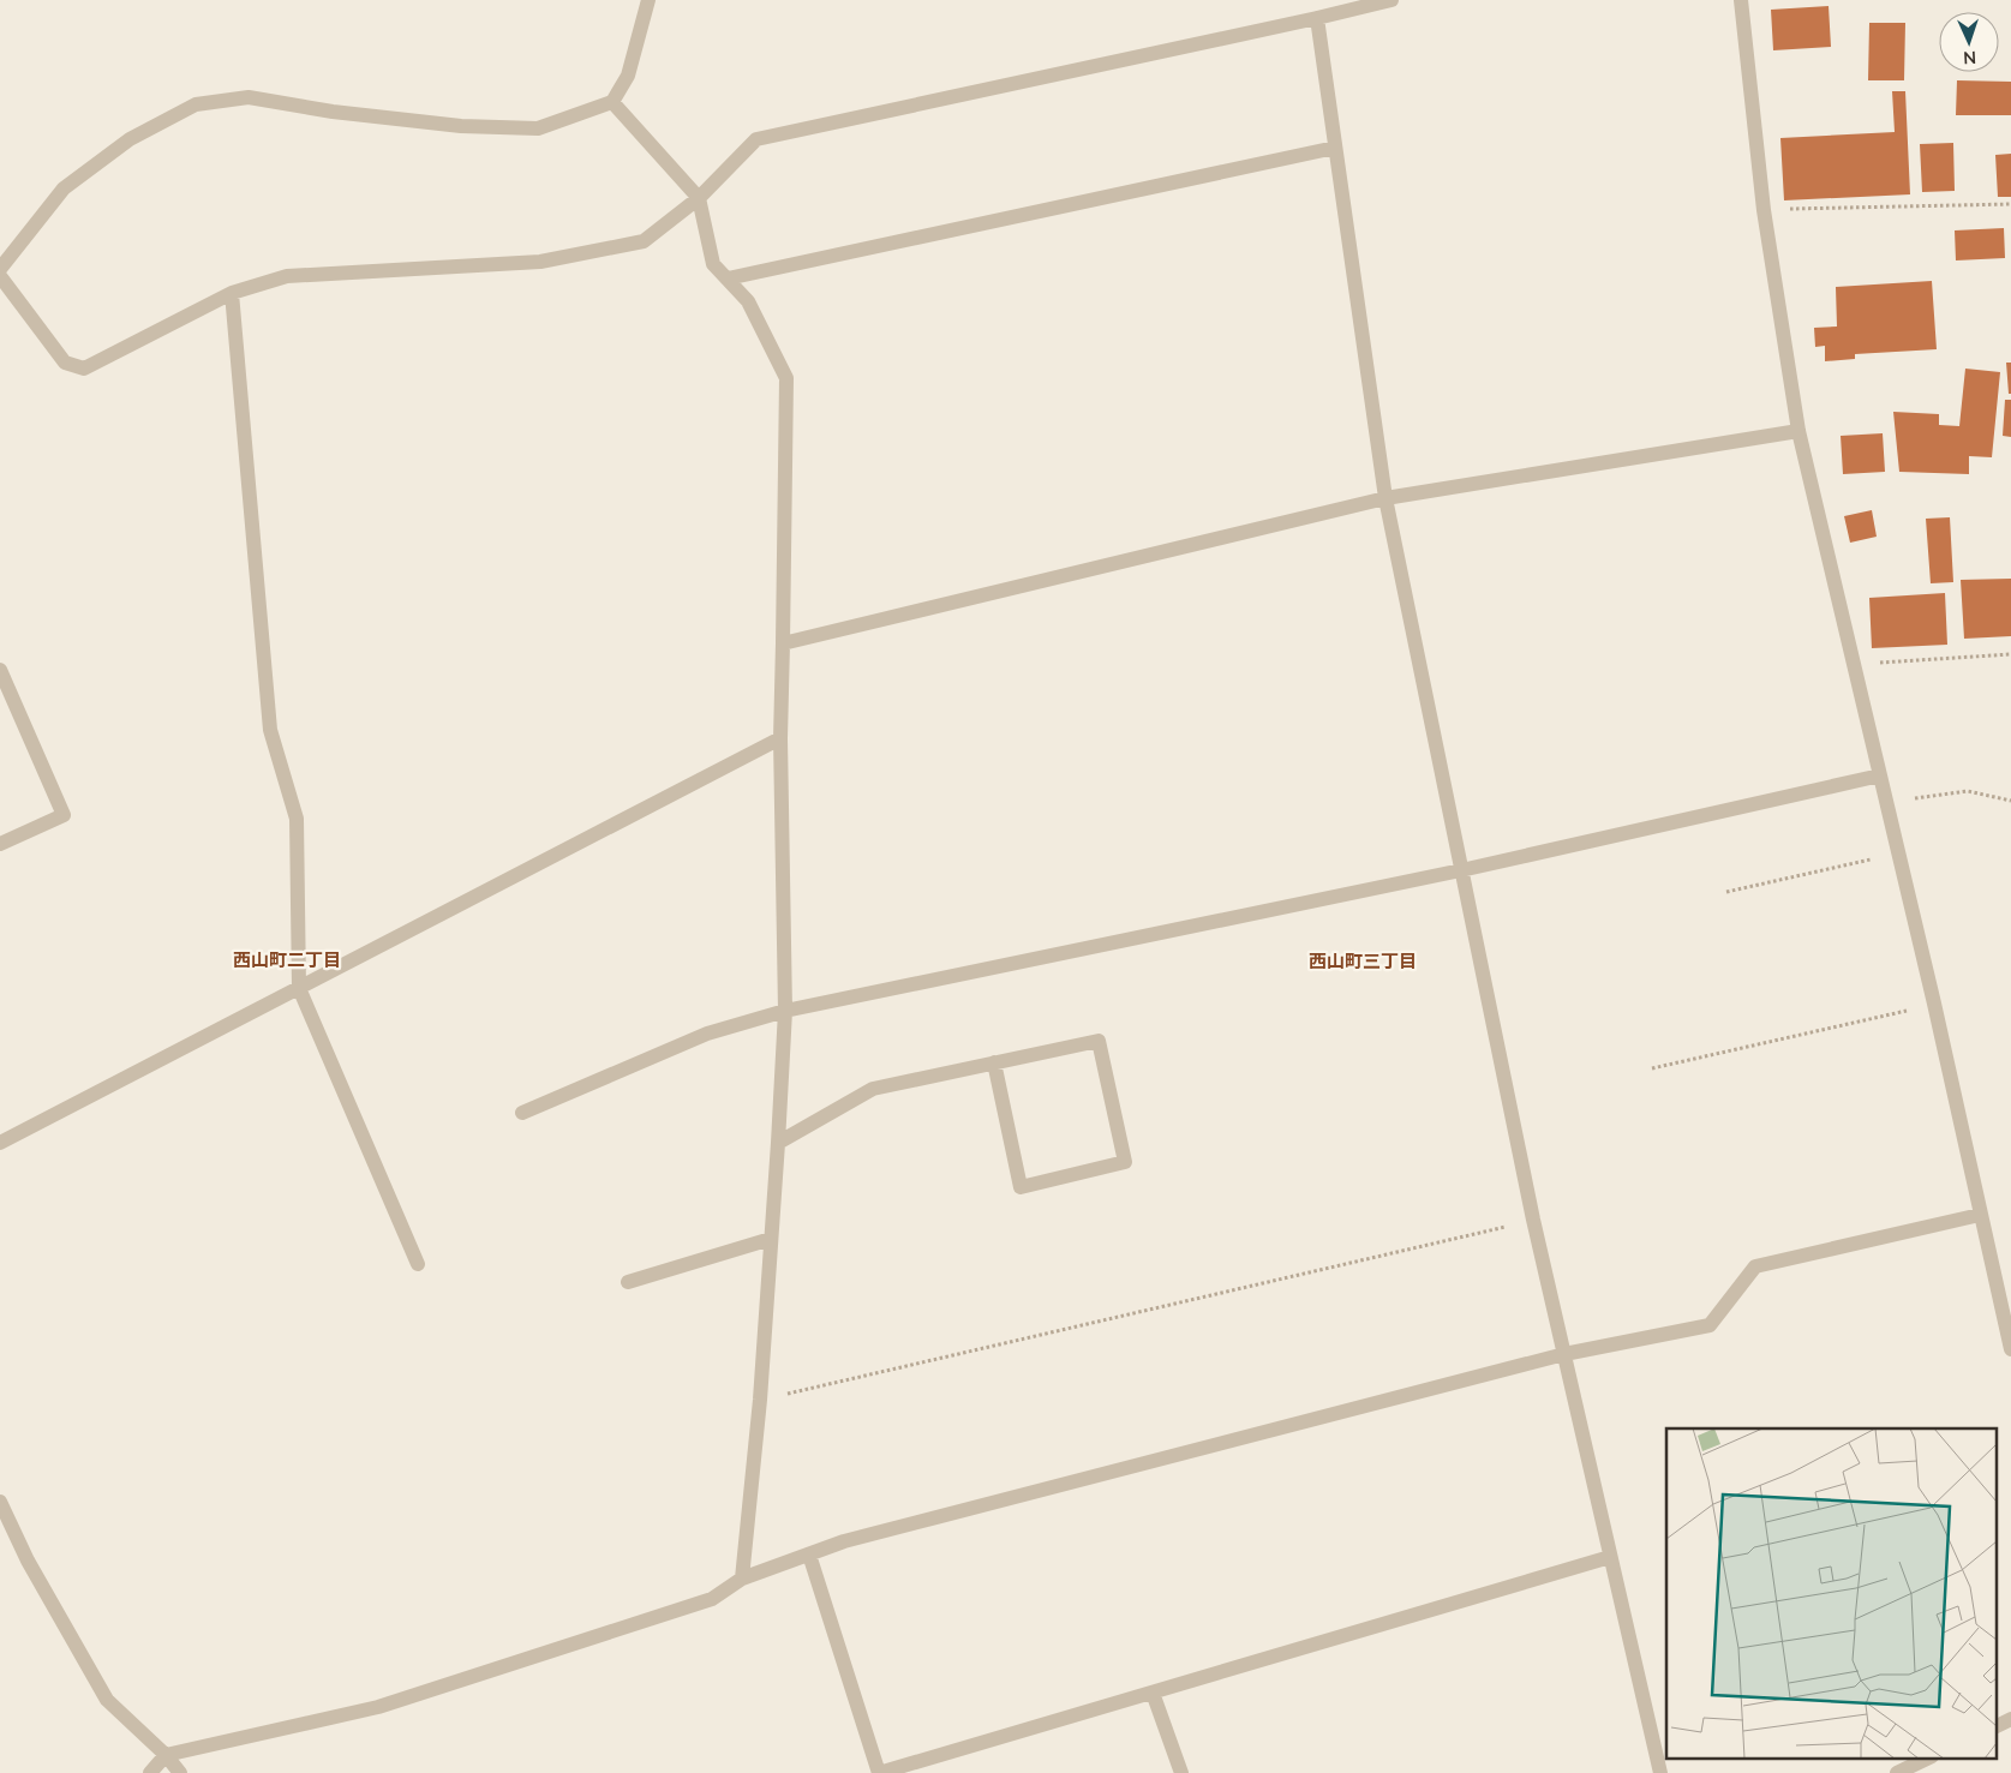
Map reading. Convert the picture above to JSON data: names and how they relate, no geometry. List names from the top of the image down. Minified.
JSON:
{"districts":["西山町二丁目","西山町三丁目"],"north":"bottom"}
